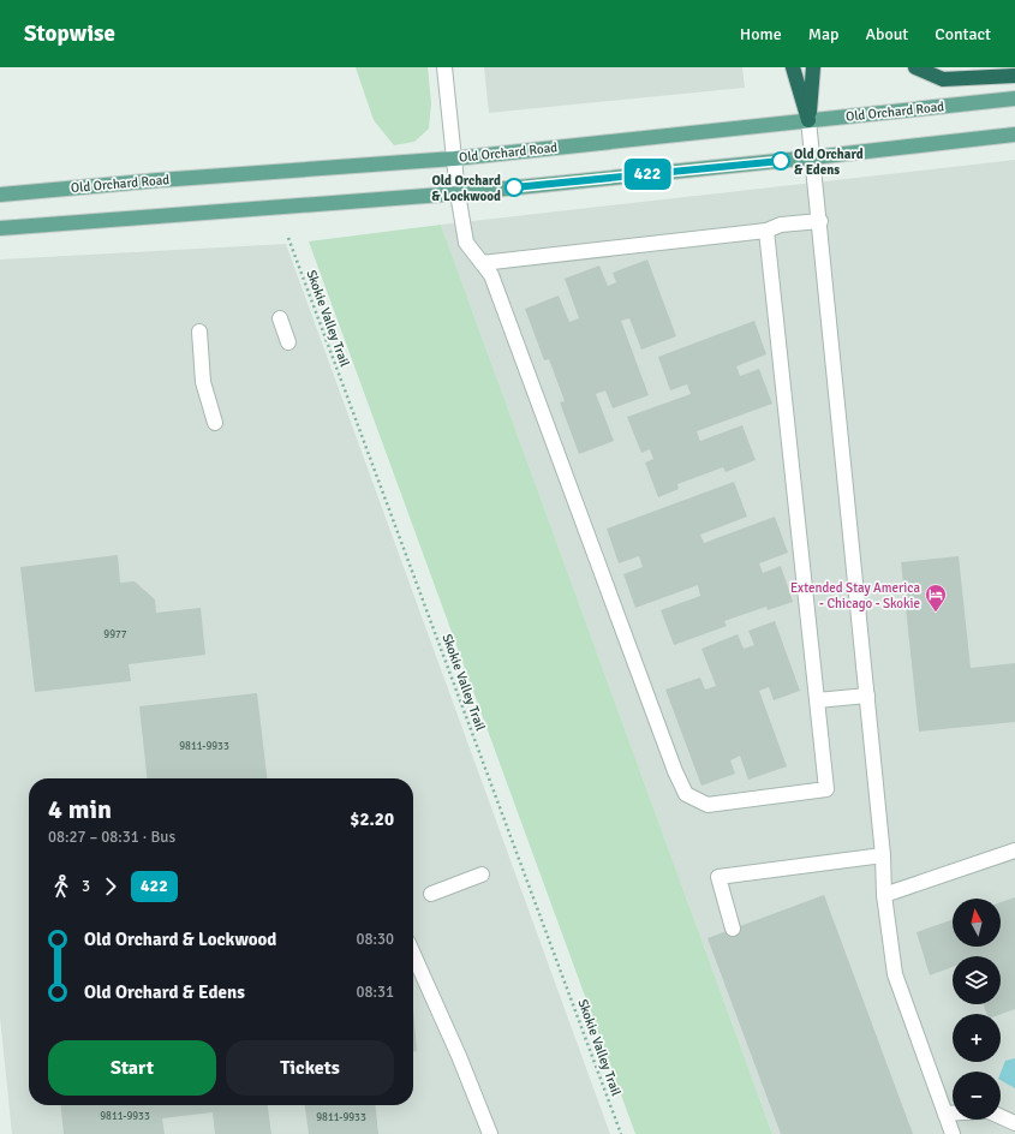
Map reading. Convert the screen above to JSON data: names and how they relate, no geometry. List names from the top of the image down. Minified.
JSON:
{"streets":{"main road":["Old Orchard Road"],"path":["Skokie Valley Trail"]},"places":{"other":["Old Orchard & Edens","Old Orchard & Lockwood"],"hotel":["Extended Stay America - Chicago - Skokie"]},"lines":["bus line 422"],"house_numbers":["9977","9811-9933","9811-9933","9811-9933"],"north":"top","page":{"header":"Stopwise","nav":["Home","Map","About","Contact"],"on_map":"422","heading":["4 min","08:27 – 08:31 · Bus","$2.20"],"legs":["3","422"],"map_buttons":["+","−"],"list":[{"name":"Old Orchard & Lockwood","value":"08:30"},{"name":"Old Orchard & Edens","value":"08:31"}],"buttons":["Start","Tickets"]}}
